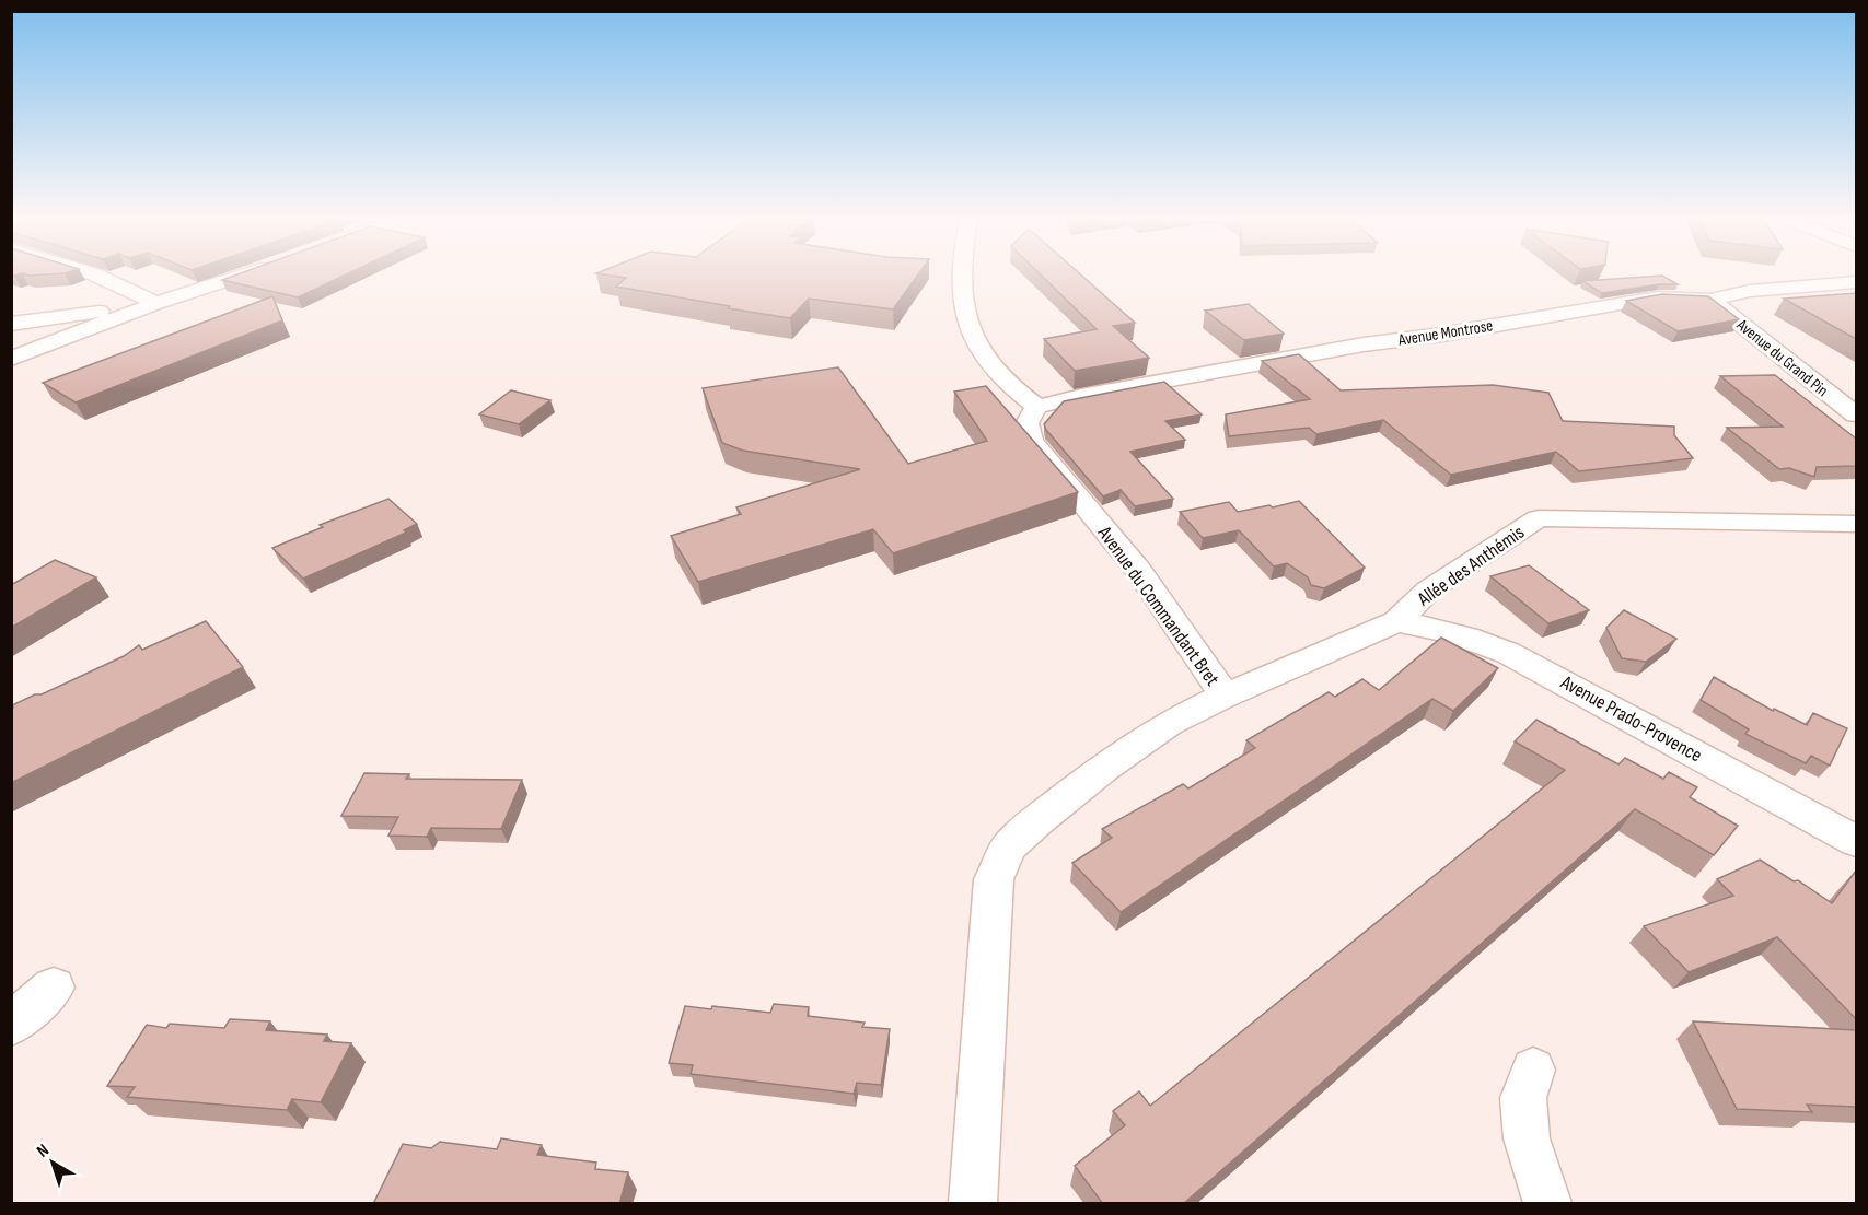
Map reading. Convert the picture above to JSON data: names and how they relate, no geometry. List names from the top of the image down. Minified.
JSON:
{"streets":{"street":["Avenue Montrose","Avenue du Grand Pin","Allée des Anthémis","Avenue du Commandant Bret","Avenue Prado-Provence"]},"crossings":[["Avenue Montrose","Avenue du Grand Pin"],["Avenue Montrose","Avenue du Commandant Bret"],["Allée des Anthémis","Avenue du Commandant Bret"],["Allée des Anthémis","Avenue Prado-Provence"]],"north":"top left"}
